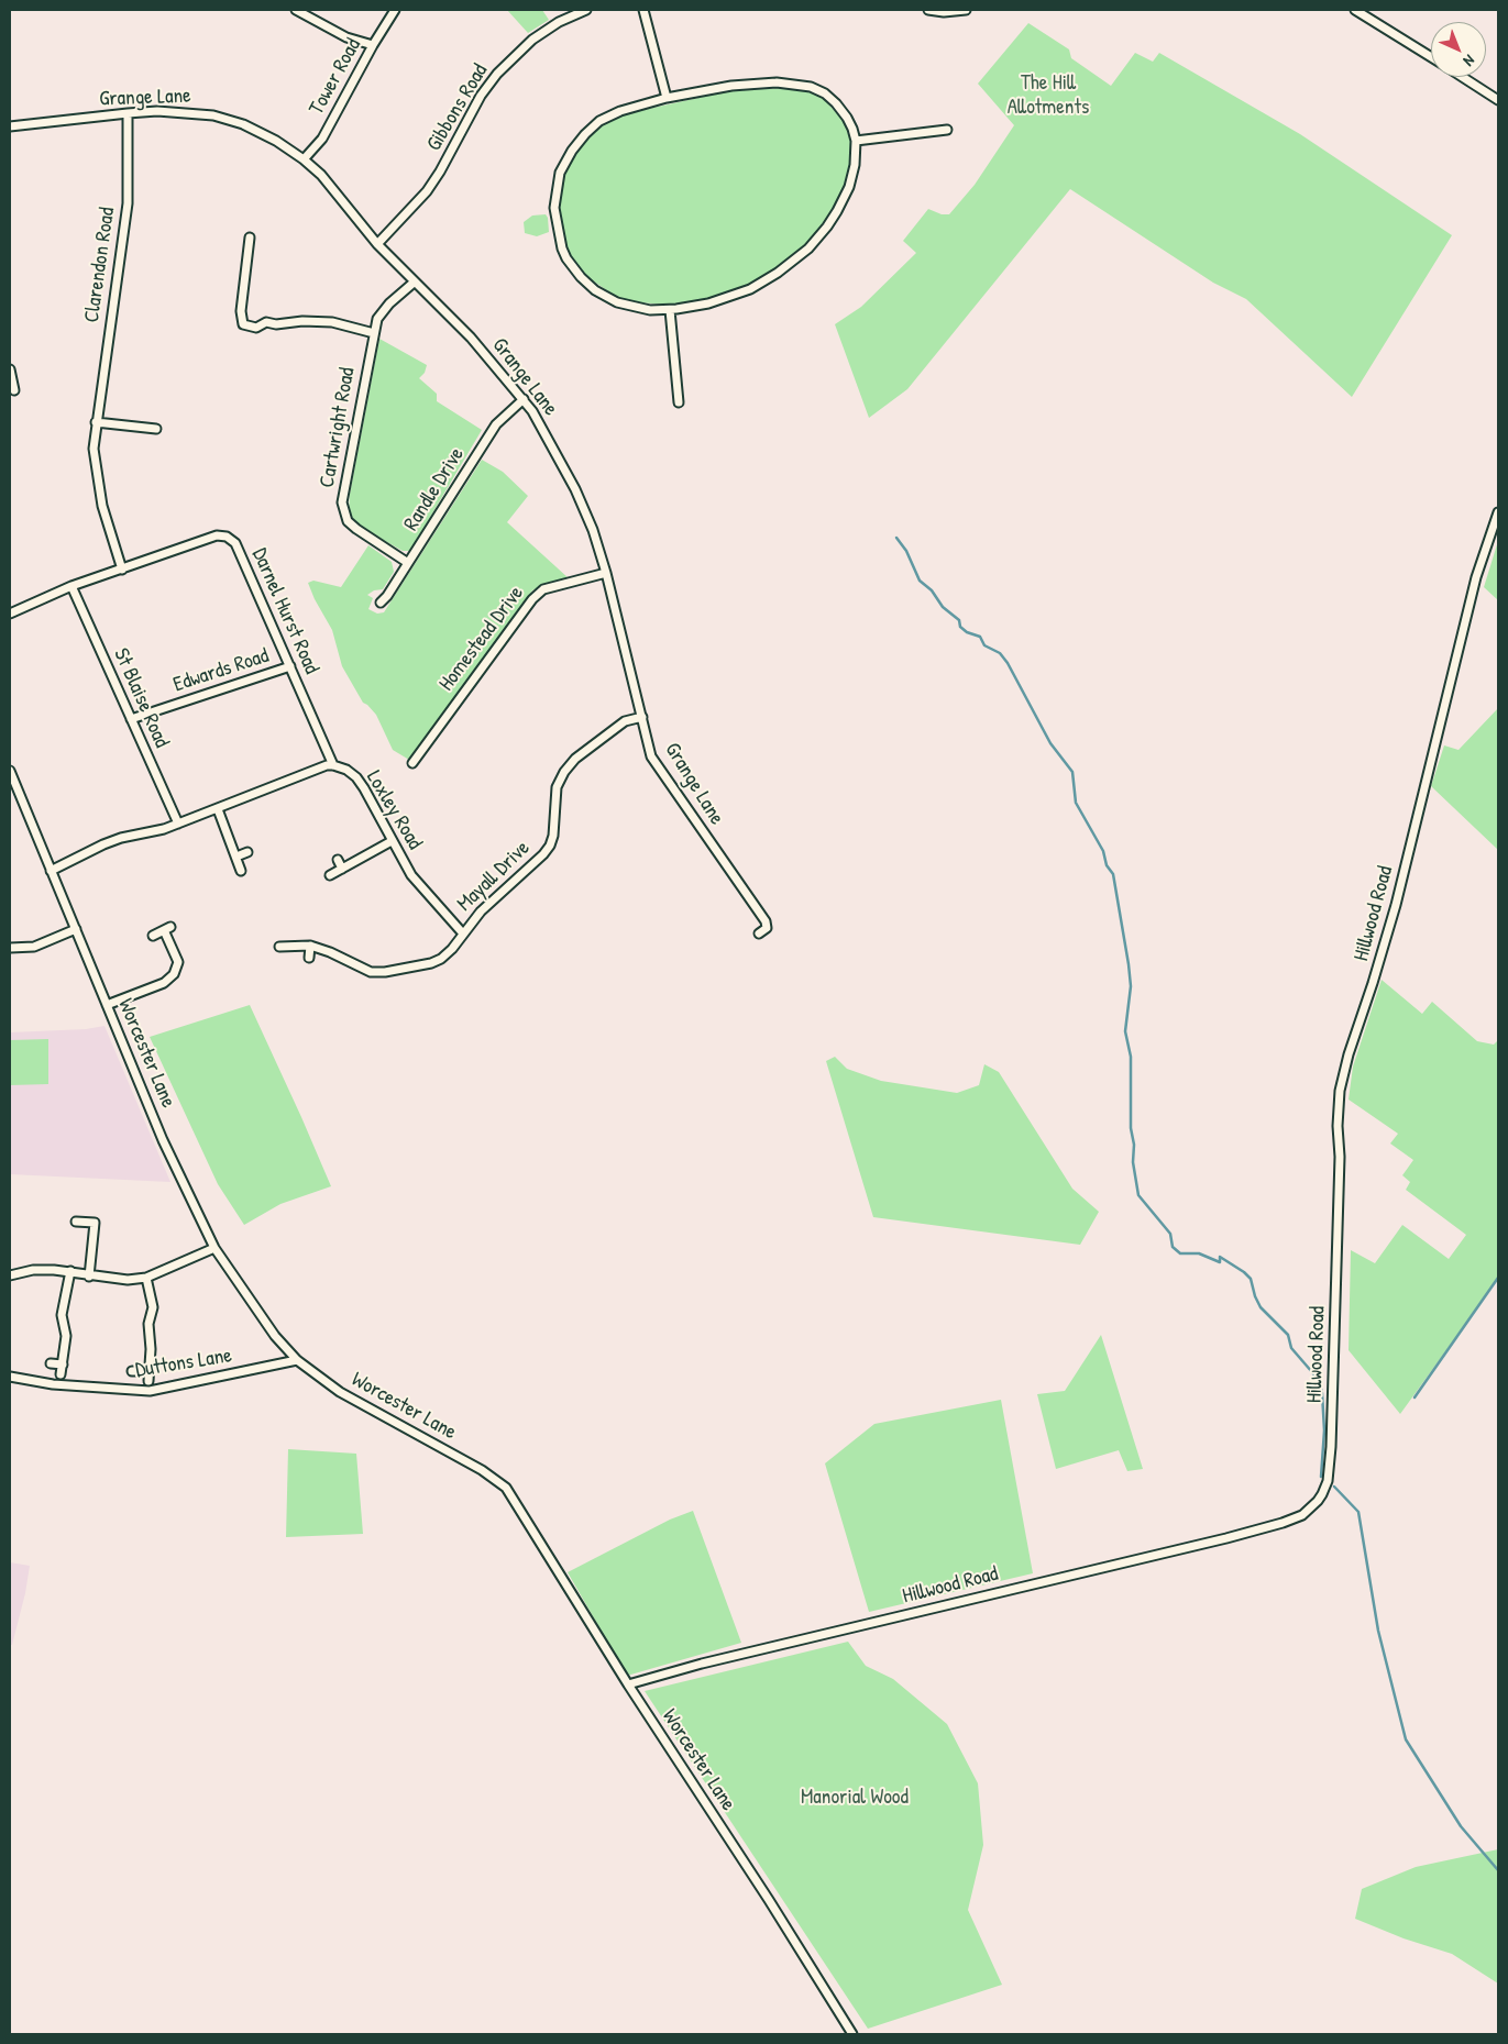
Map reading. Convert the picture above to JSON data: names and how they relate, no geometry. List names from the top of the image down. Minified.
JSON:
{"streets":{"street":["Tower Road","Grange Lane","Gibbons Road","Clarendon Road","Cartwright Road","Randle Drive","Darnel Hurst Road","Homestead Drive","Edwards Road","St Blaise Road","Loxley Road","Mayall Drive","Hillwood Road","Worcester Lane","Duttons Lane"]},"crossings":[["Tower Road","Grange Lane"],["Grange Lane","Gibbons Road"],["Grange Lane","Clarendon Road"],["Grange Lane","Cartwright Road"],["Grange Lane","Randle Drive"],["Grange Lane","Homestead Drive"],["Grange Lane","Mayall Drive"],["Clarendon Road","Darnel Hurst Road"],["Cartwright Road","Randle Drive"],["Darnel Hurst Road","Edwards Road"],["Darnel Hurst Road","St Blaise Road"],["Darnel Hurst Road","Loxley Road"],["Edwards Road","St Blaise Road"],["St Blaise Road","Loxley Road"],["Loxley Road","Mayall Drive"],["Loxley Road","Worcester Lane"],["Hillwood Road","Worcester Lane"],["Worcester Lane","Duttons Lane"]],"parks":["The Hill Allotments","Manorial Wood"],"north":"bottom right"}
